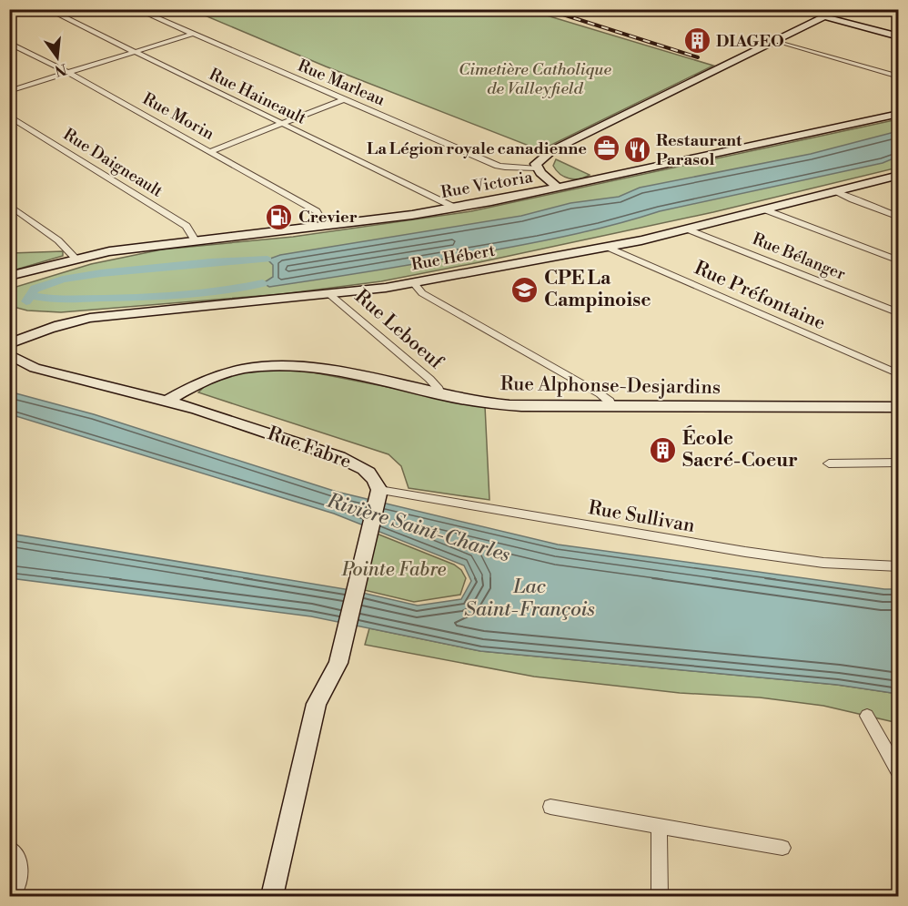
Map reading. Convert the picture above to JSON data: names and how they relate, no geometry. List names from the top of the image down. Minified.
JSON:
{"streets":{"street":["Rue Marleau","Rue Haineault","Rue Morin","Rue Daigneault","Rue Victoria","Rue Bélanger","Rue Hébert","Rue Préfontaine","Rue Leboeuf","Rue Alphonse-Desjardins","Rue Fabre","Rue Sullivan"]},"crossings":[["Rue Haineault","Rue Victoria"],["Rue Morin","Rue Victoria"],["Rue Daigneault","Rue Victoria"],["Rue Bélanger","Rue Hébert"],["Rue Hébert","Rue Préfontaine"],["Rue Hébert","Rue Leboeuf"],["Rue Hébert","Rue Fabre"],["Rue Leboeuf","Rue Alphonse-Desjardins"],["Rue Alphonse-Desjardins","Rue Fabre"],["Rue Fabre","Rue Sullivan"]],"water":["Rivière Saint-Charles","Lac Saint-François"],"parks":["Cimetière Catholique de Valleyfield","Pointe Fabre"],"places":{"building":["DIAGEO","École Sacré-Coeur"],"office":["La Légion royale canadienne"],"restaurant":["Restaurant Parasol"],"fuel station":["Crevier"],"school or university":["CPE La Campinoise"]},"north":"bottom"}
